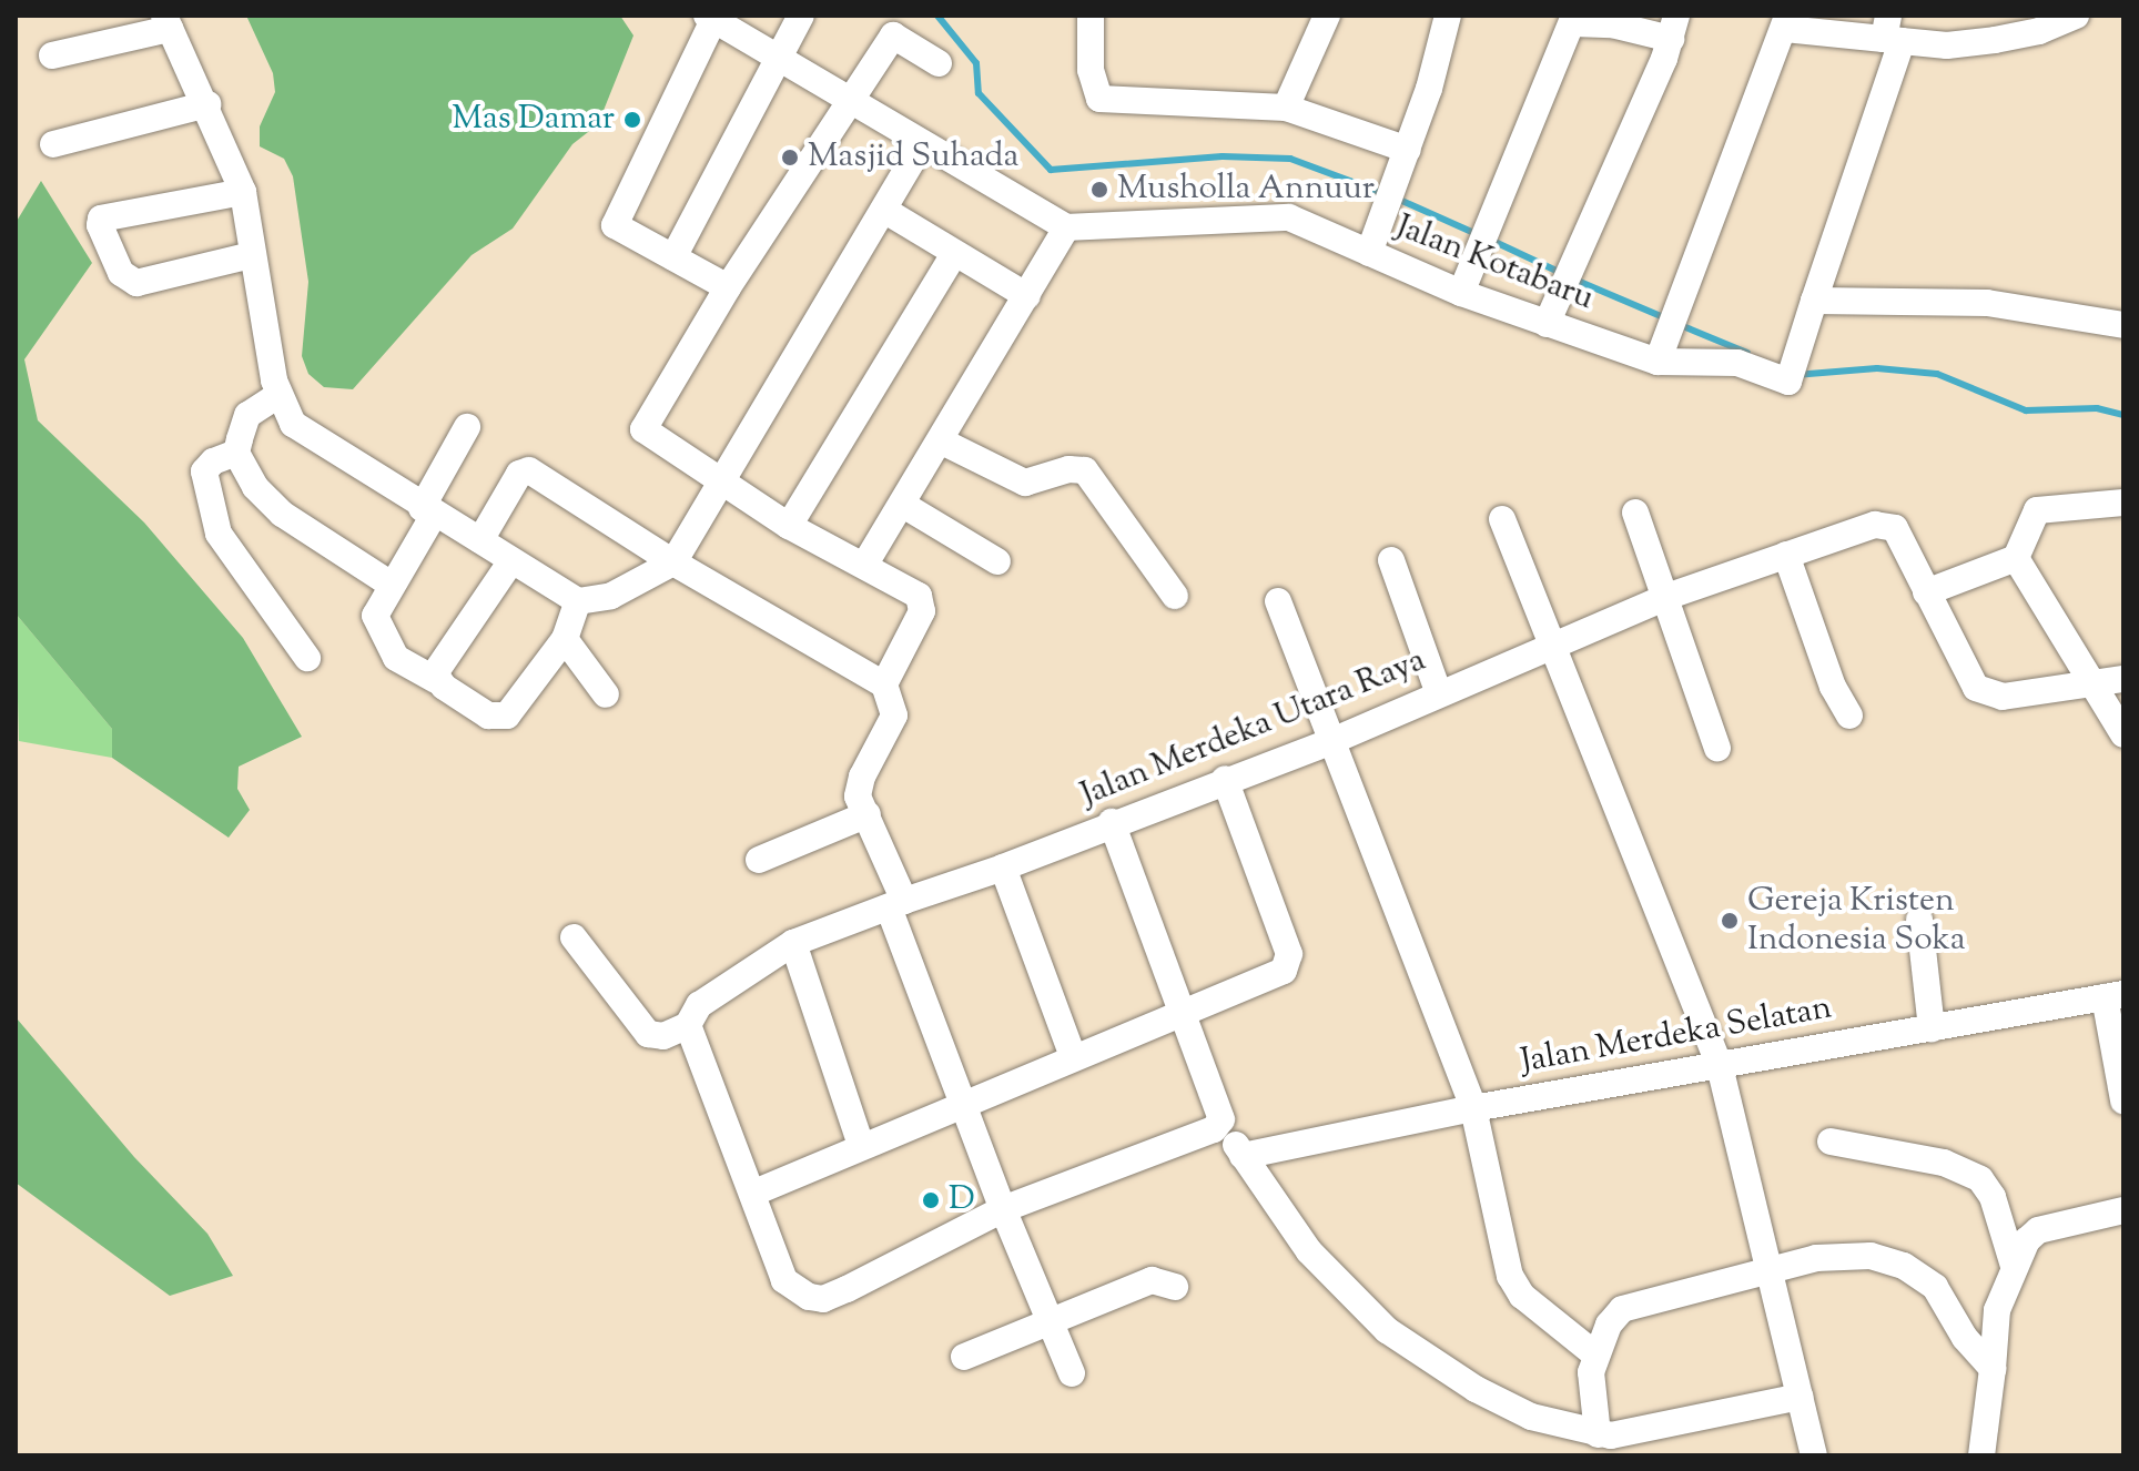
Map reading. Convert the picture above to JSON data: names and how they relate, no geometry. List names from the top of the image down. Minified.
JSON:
{"streets":{"street":["Jalan Kotabaru","Jalan Merdeka Utara Raya","Jalan Merdeka Selatan"]},"places":["Mas Damar","Masjid Suhada","Musholla Annuur","Gereja Kristen Indonesia Soka","D"]}
